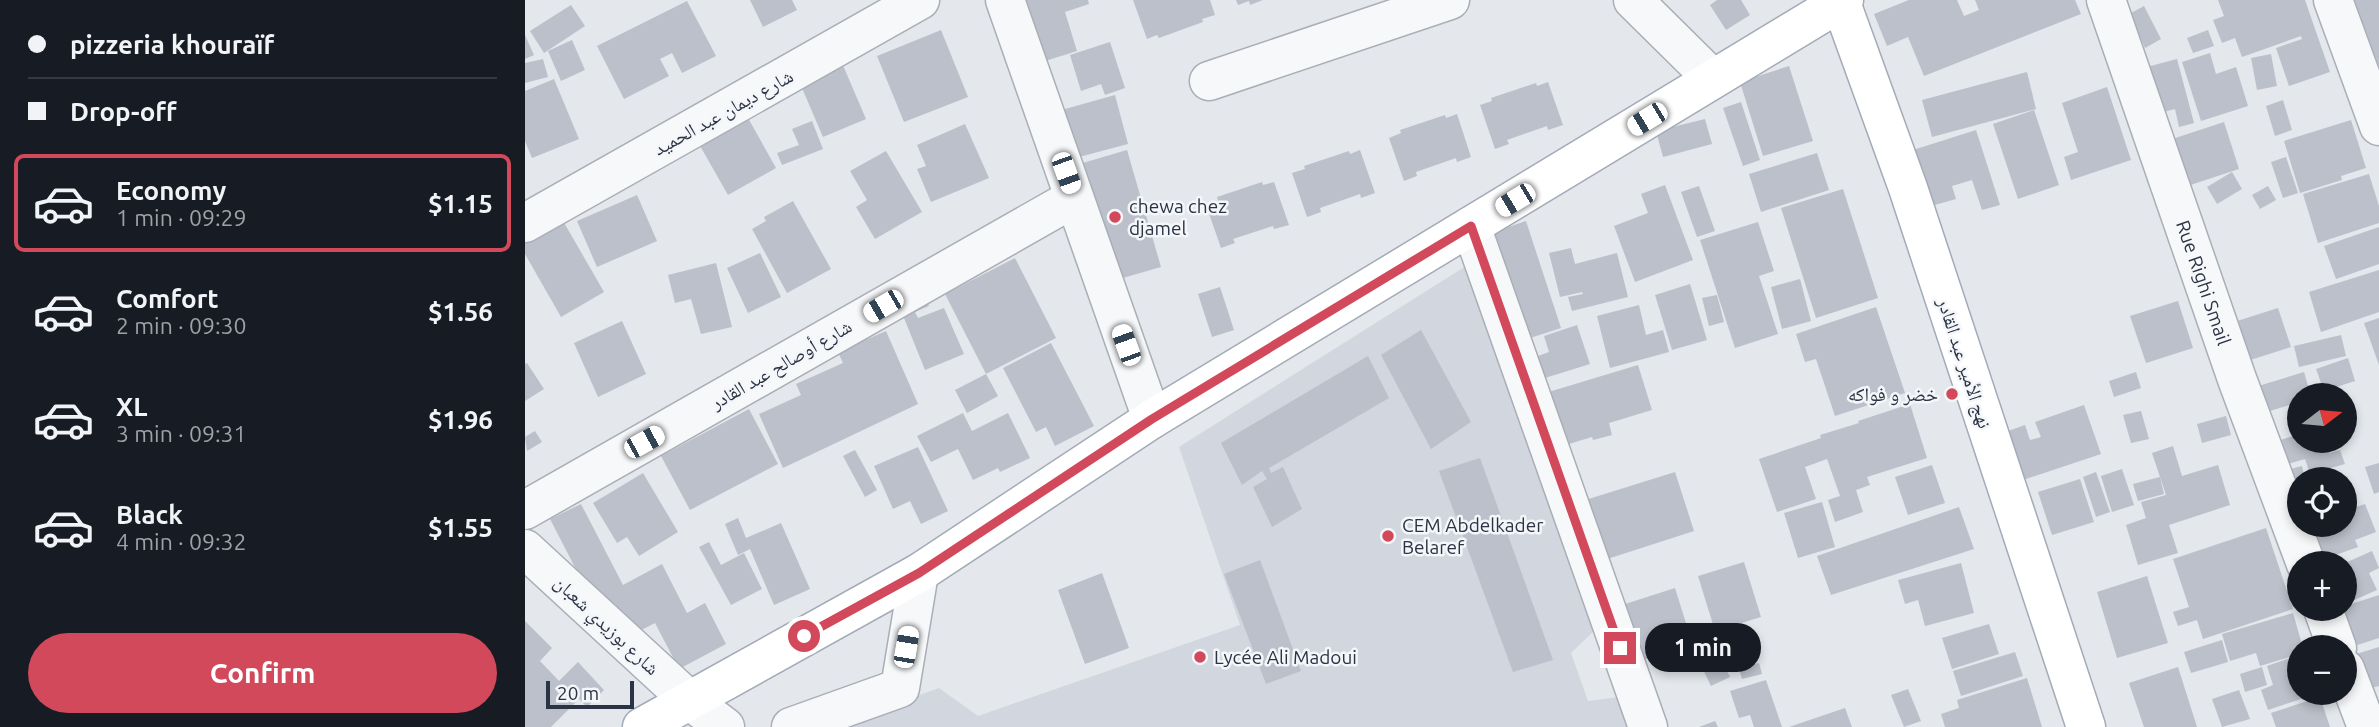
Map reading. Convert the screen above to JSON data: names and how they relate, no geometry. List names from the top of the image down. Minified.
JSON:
{"streets":{"main road":["نهج الأمير عبد القادر"],"street":["شارع ديمان عبد الحميد","Rue Righi Smail","شارع أوصالح عبد القادر","شارع بوزيدي شعبان"]},"places":["chewa chez djamel","خضر و فواكه","CEM Abdelkader Belaref","Lycée Ali Madoui"],"scale_bar":"20 m","north":"right","page":{"banner":["pizzeria khouraïf","Drop-off"],"list":[{"name":"Economy","note":"1 min · 09:29","value":"$1.15"},{"name":"Comfort","note":"2 min · 09:30","value":"$1.56"},{"name":"XL","note":"3 min · 09:31","value":"$1.96"},{"name":"Black","note":"4 min · 09:32","value":"$1.55"}],"map_buttons":["+","−"],"buttons":"Confirm","bubble":"1 min","scale":"20 m"}}
